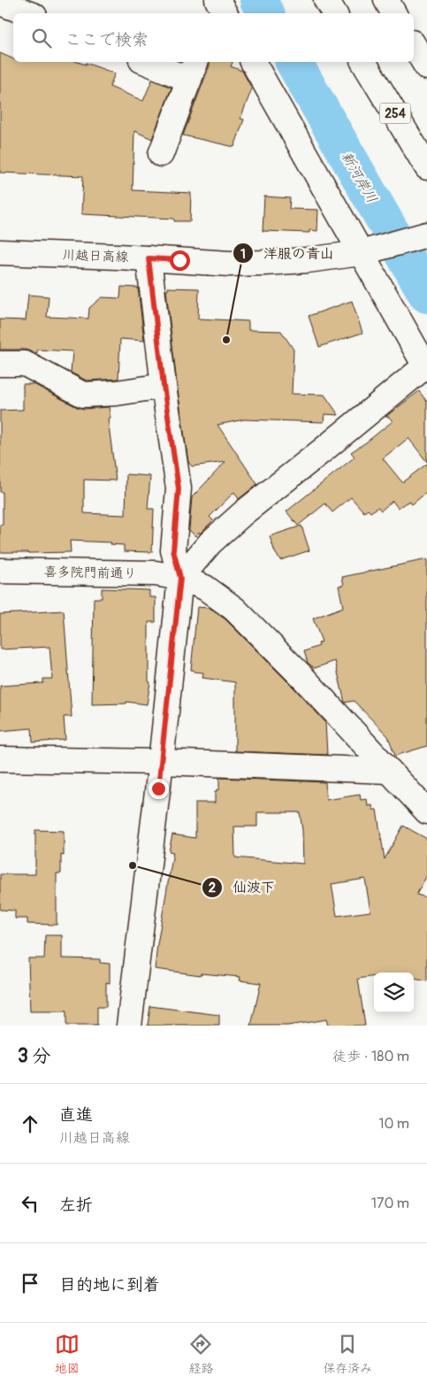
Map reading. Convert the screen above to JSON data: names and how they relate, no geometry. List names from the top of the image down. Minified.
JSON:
{"streets":{"main road":["254","川越日高線","喜多院門前通り"]},"water":["新河岸川"],"places":["洋服の青山","仙波下"],"page":{"search":"ここで検索","heading":["3 分","徒歩 · 180 m"],"list":[["直進","川越日高線","10 m"],["左折","170 m"],"目的地に到着"],"nav":["地図","経路","保存済み"]}}
